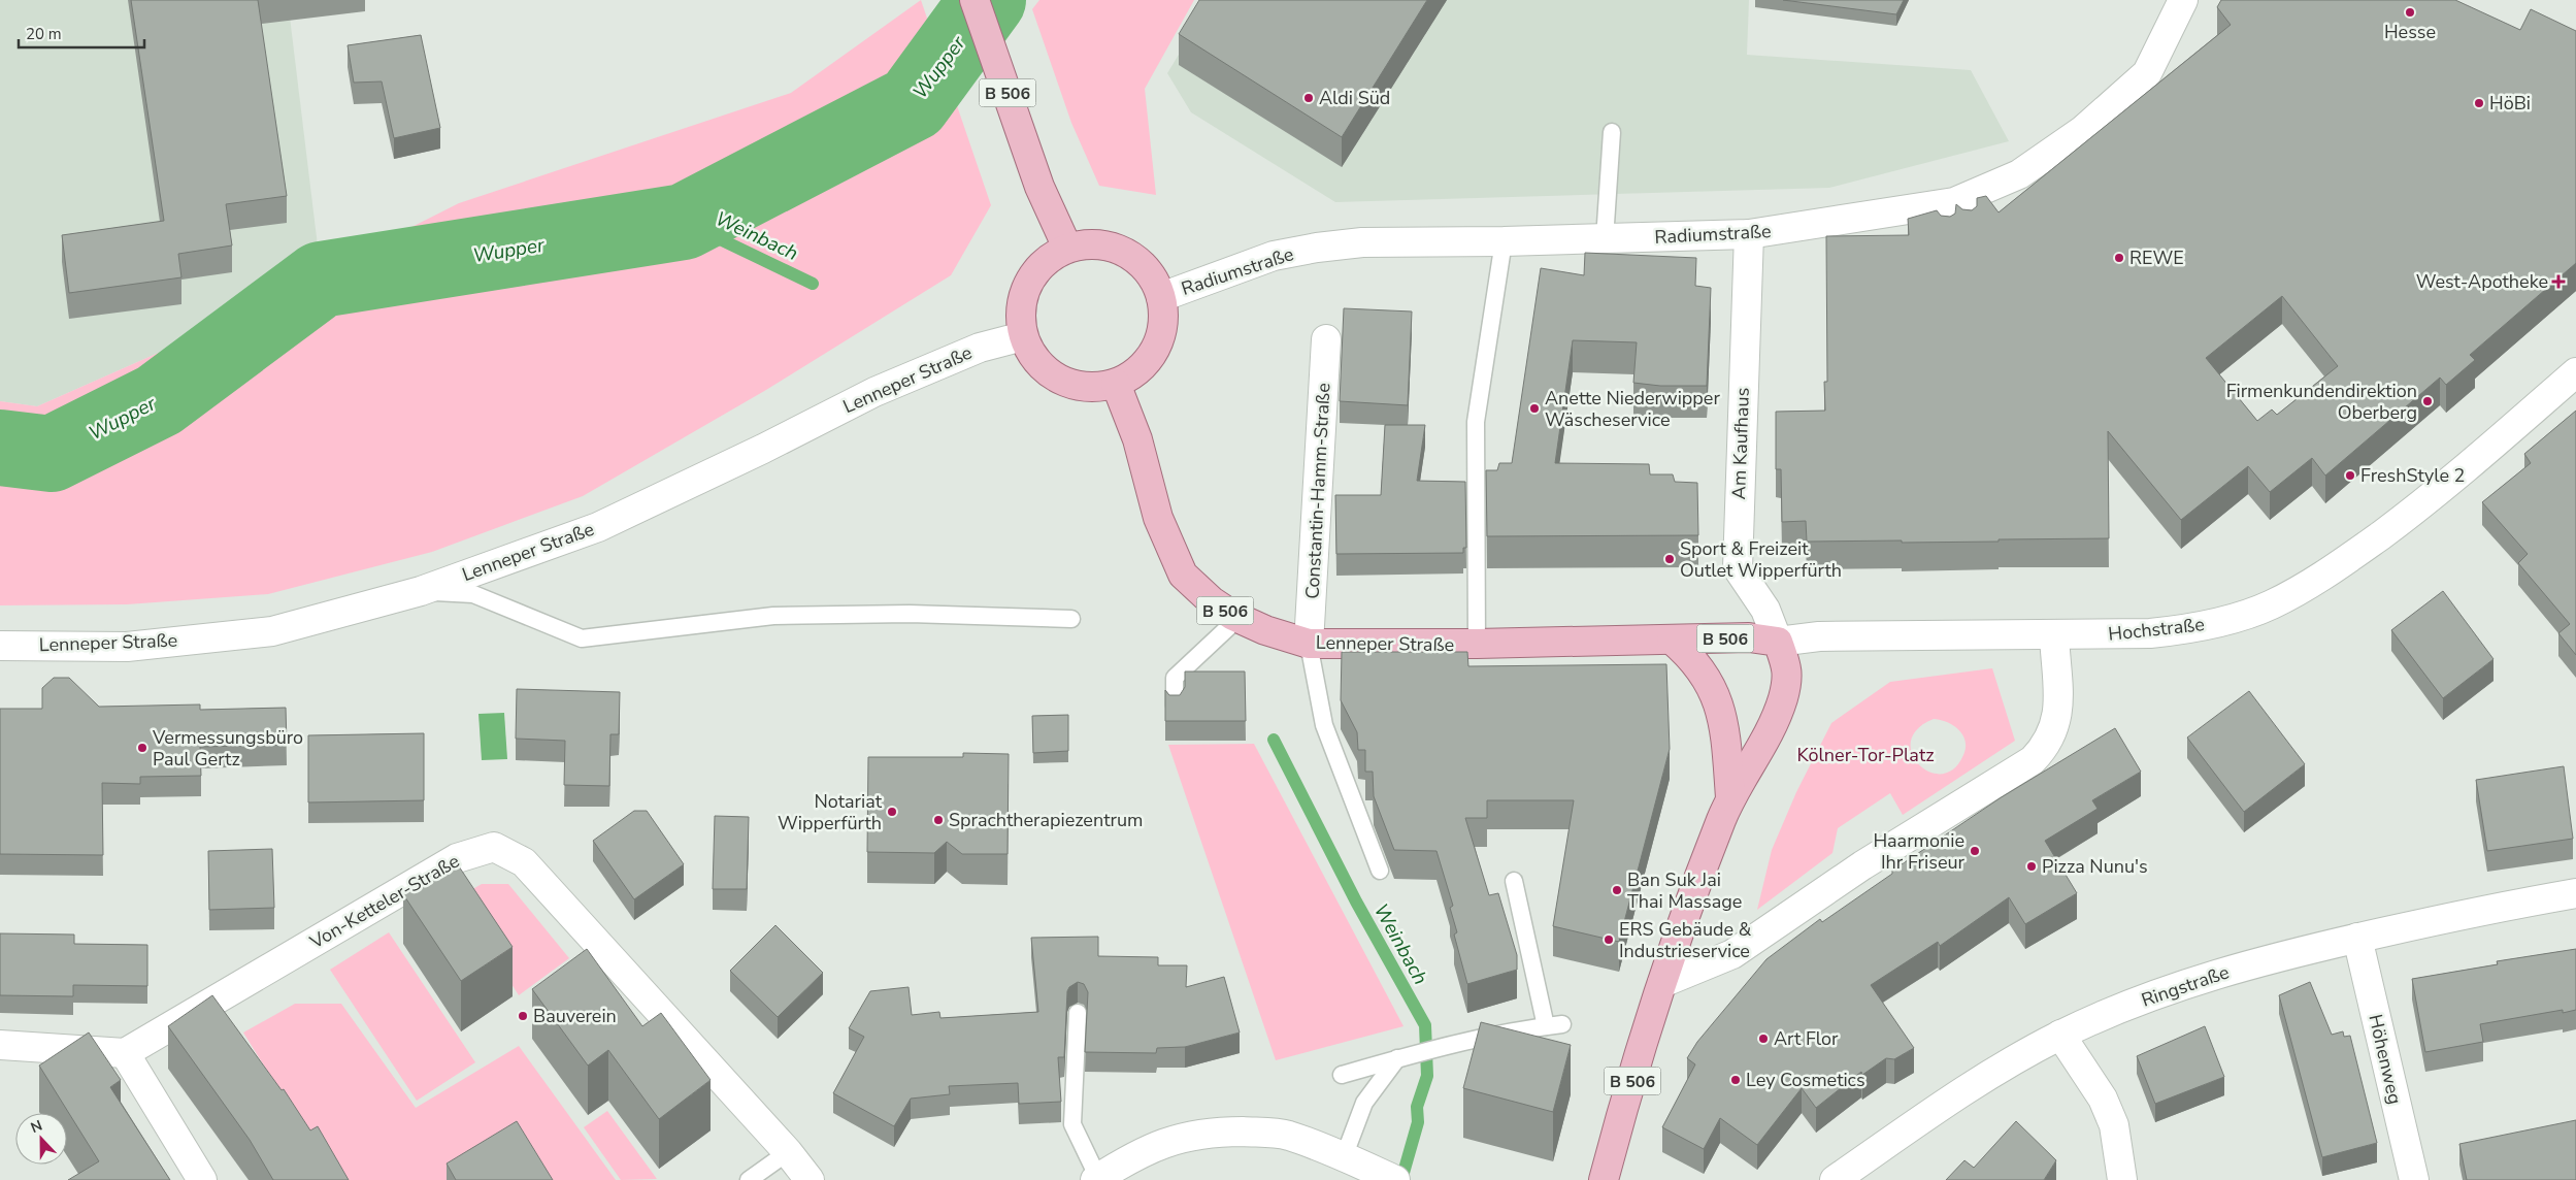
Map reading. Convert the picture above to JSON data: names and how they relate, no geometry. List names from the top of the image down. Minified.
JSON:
{"streets":{"main road":["B 506","Lenneper Straße"],"street":["Radiumstraße","Am Kaufhaus","Constantin-Hamm-Straße","Hochstraße","Von-Ketteler-Straße","Ringstraße","Höhenweg"]},"crossings":[["B 506","Radiumstraße"],["B 506","Lenneper Straße"],["B 506","Am Kaufhaus"],["B 506","Hochstraße"],["Radiumstraße","Lenneper Straße"],["Radiumstraße","Am Kaufhaus"],["Lenneper Straße","Am Kaufhaus"],["Lenneper Straße","Constantin-Hamm-Straße"],["Lenneper Straße","Hochstraße"],["Am Kaufhaus","Hochstraße"],["Ringstraße","Höhenweg"]],"water":["Wupper","Weinbach"],"parks":["Kölner-Tor-Platz"],"places":{"other":["Hesse","Aldi Süd","HöBi","REWE","Firmenkundendirektion Oberberg","Anette Niederwipper Wäscheservice","FreshStyle 2","Sport & Freizeit Outlet Wipperfürth","Vermessungsbüro Paul Gertz","Notariat Wipperfürth","Sprachtherapiezentrum","Haarmonie Ihr Friseur","Pizza Nunu's","Ban Suk Jai Thai Massage","ERS Gebäude & Industrieservice","Bauverein","Art Flor","Ley Cosmetics"],"health":["West-Apotheke"]},"scale_bar":"20 m","north":"top"}
